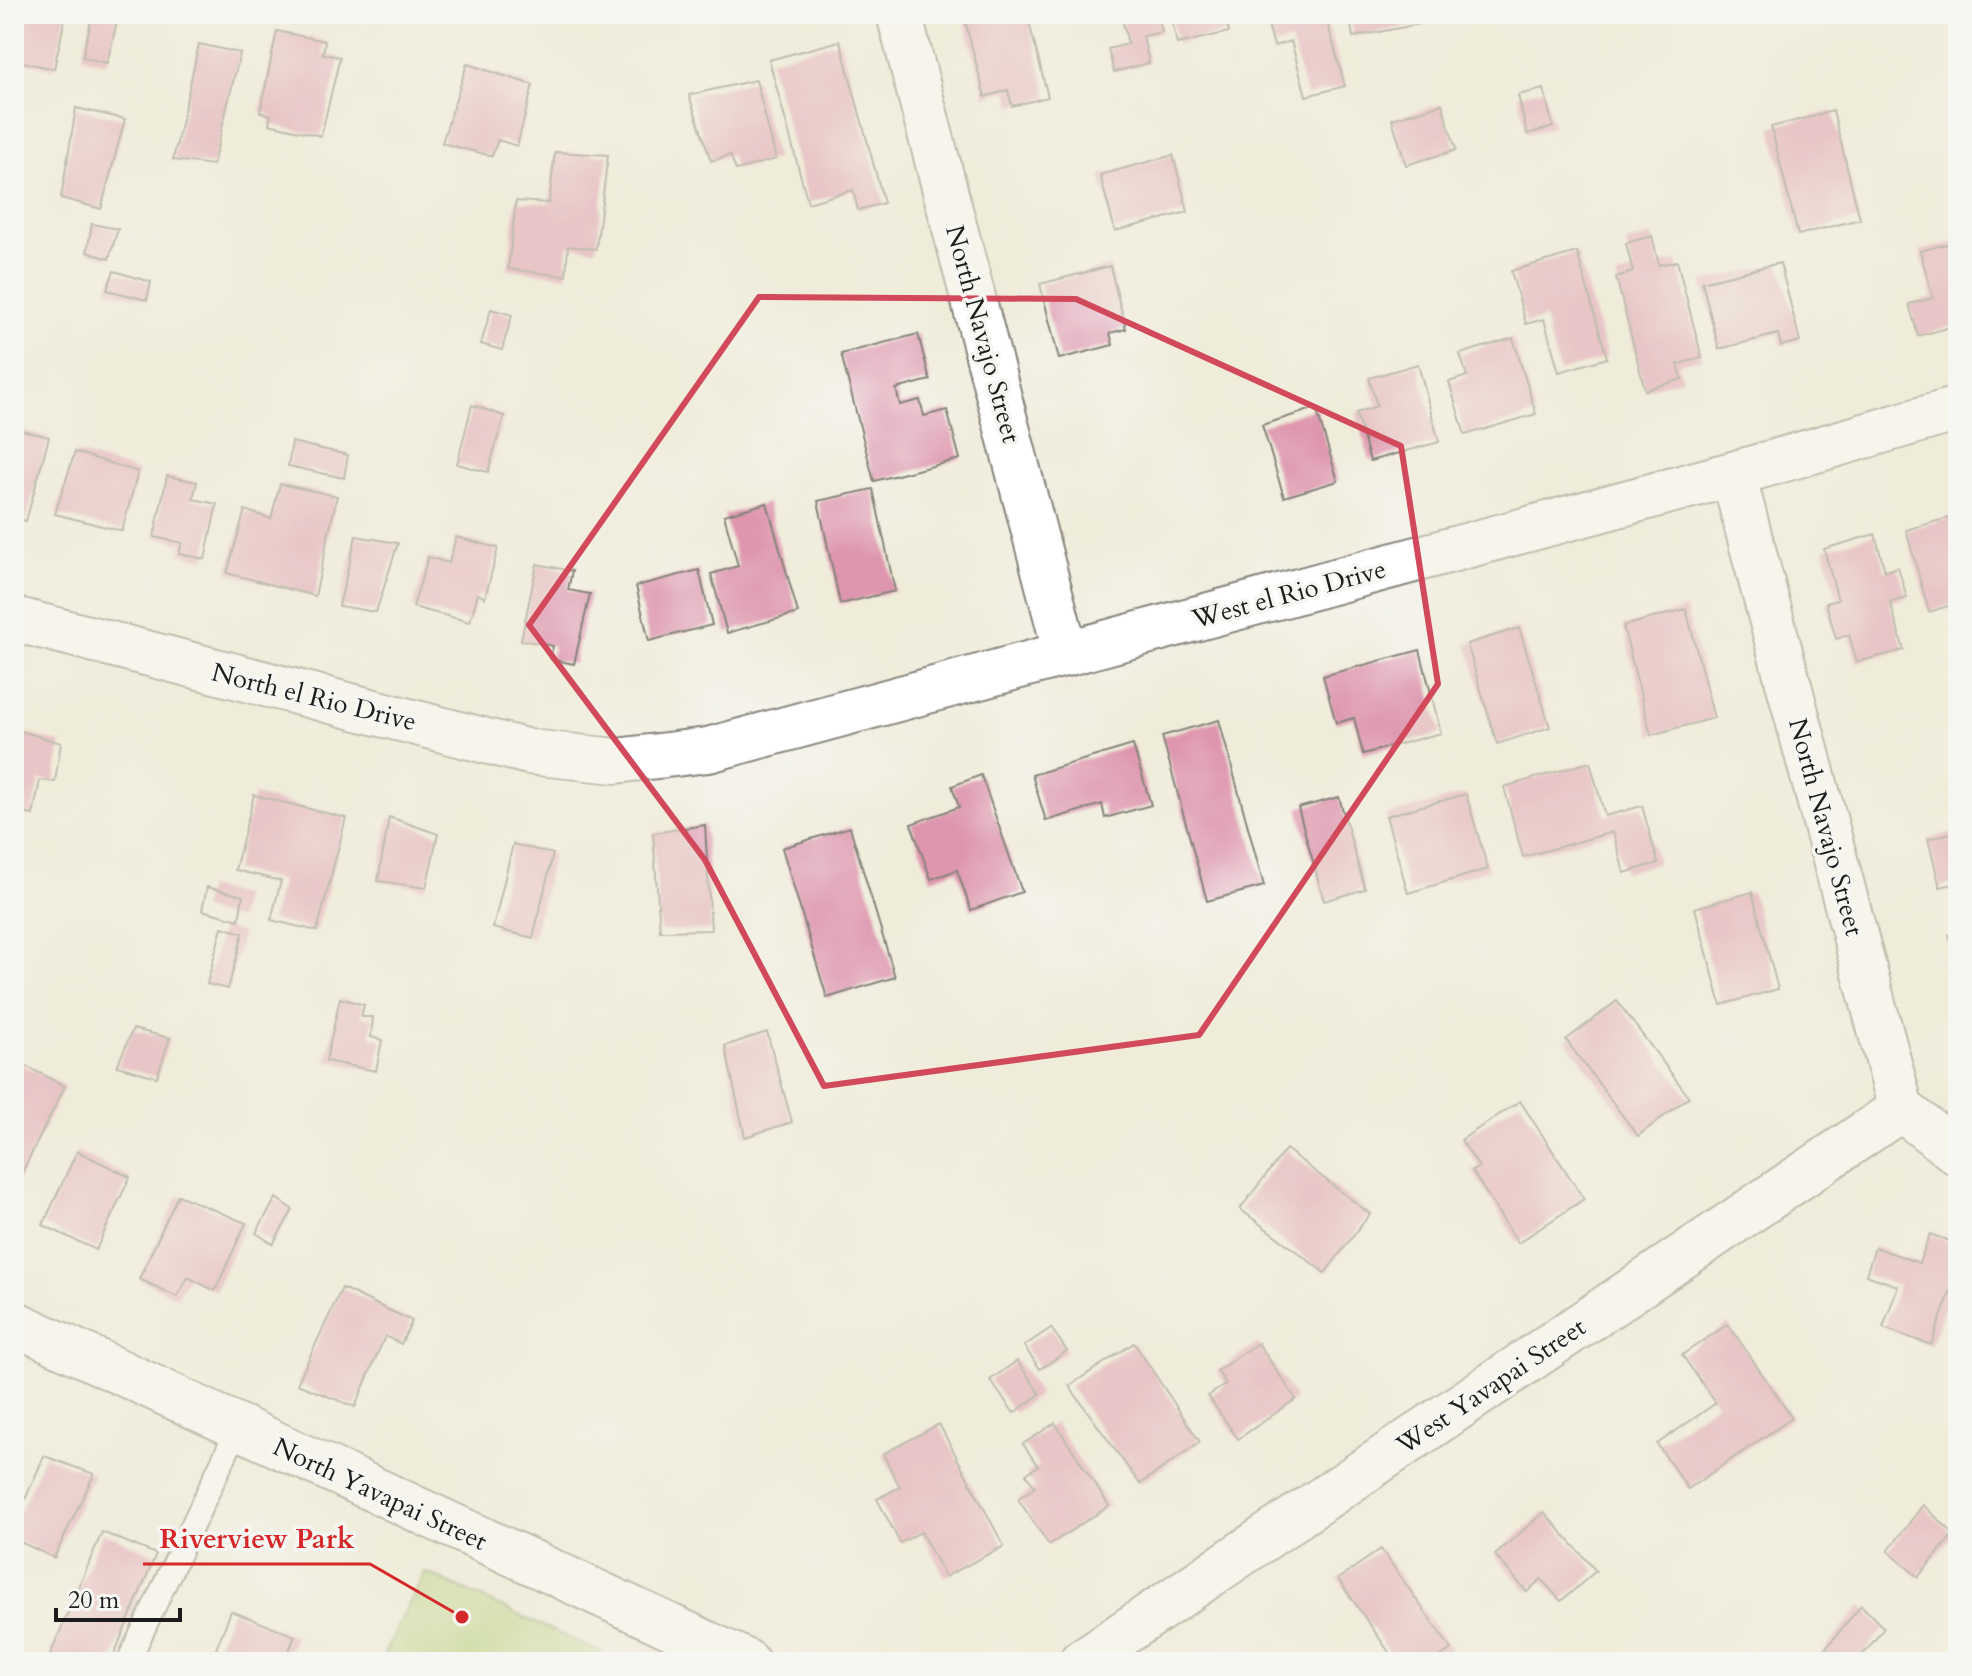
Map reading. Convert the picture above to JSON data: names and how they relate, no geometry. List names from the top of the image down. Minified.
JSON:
{"streets":{"street":["North Navajo Street","West el Rio Drive","North el Rio Drive","West Yavapai Street","North Yavapai Street"]},"crossings":[["North Navajo Street","West el Rio Drive"],["North Navajo Street","West Yavapai Street"],["West el Rio Drive","North el Rio Drive"]],"places":["Riverview Park"],"scale_bar":"20 m"}
